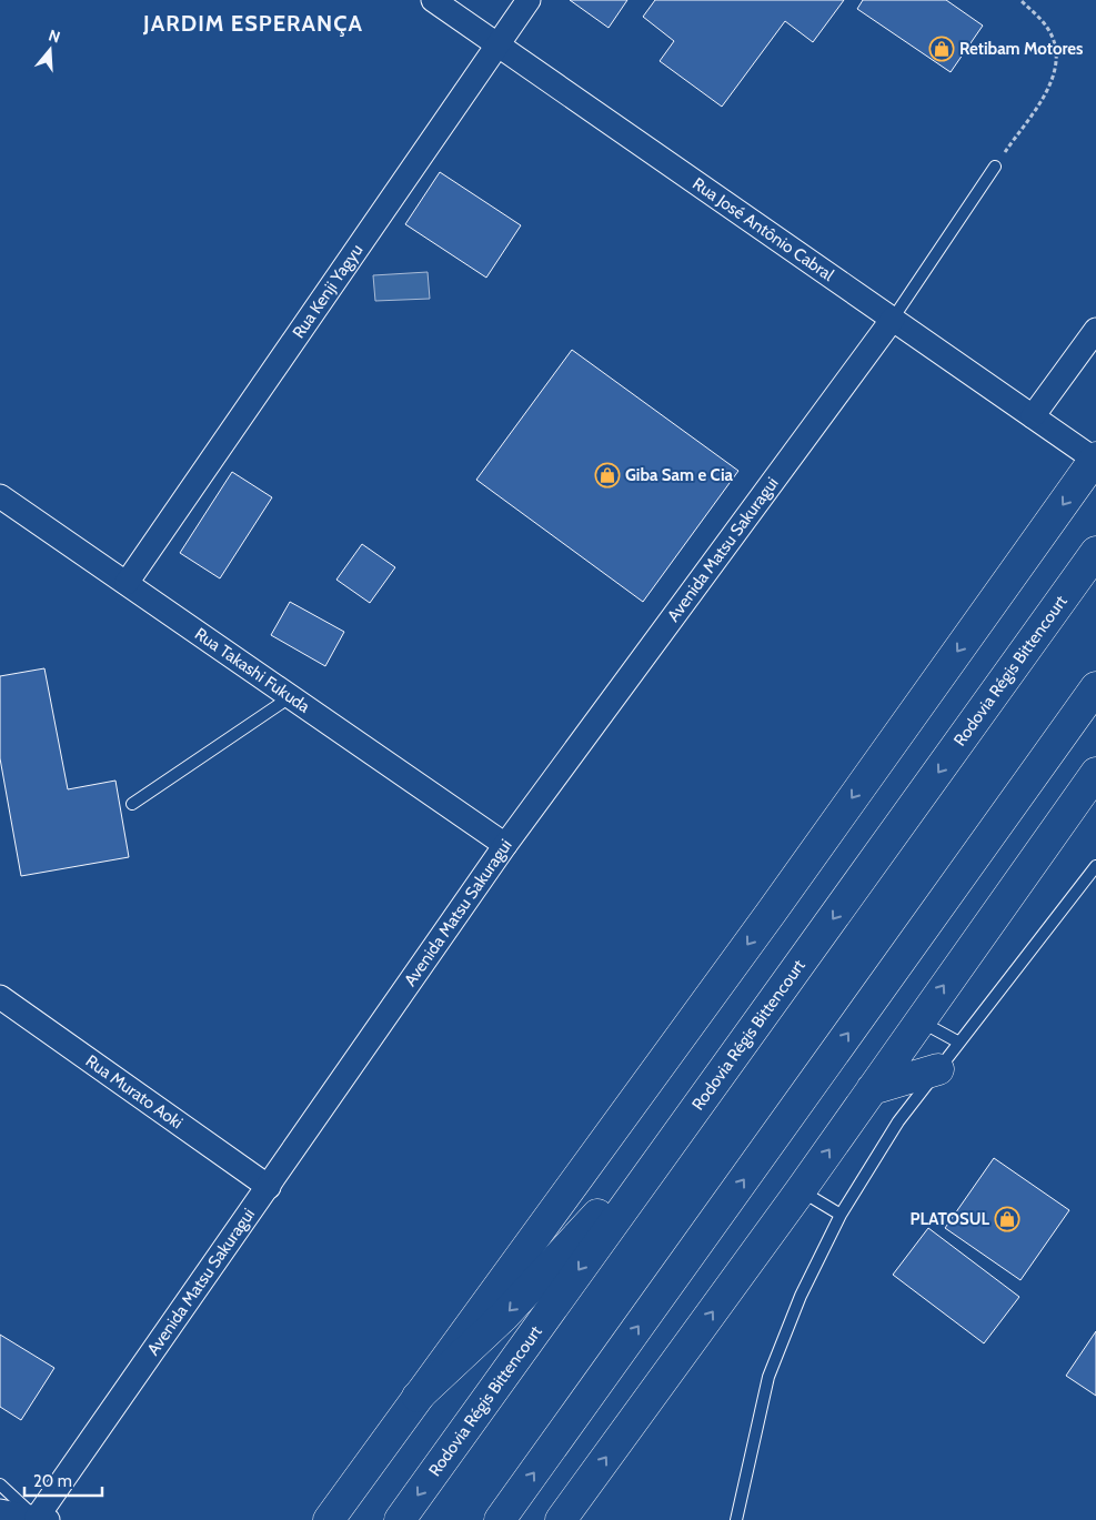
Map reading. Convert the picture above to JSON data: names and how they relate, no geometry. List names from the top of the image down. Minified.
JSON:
{"streets":{"main road":["Rodovia Régis Bittencourt"],"street":["Rua José Antônio Cabral","Rua Kenji Yagyu","Avenida Matsu Sakuragui","Rua Takashi Fukuda","Rua Murato Aoki"]},"crossings":[["Rua José Antônio Cabral","Rua Kenji Yagyu"],["Rua José Antônio Cabral","Avenida Matsu Sakuragui"],["Rua Kenji Yagyu","Rua Takashi Fukuda"],["Avenida Matsu Sakuragui","Rua Takashi Fukuda"],["Avenida Matsu Sakuragui","Rua Murato Aoki"]],"districts":["JARDIM ESPERANÇA"],"places":{"shop":["Retibam Motores","Giba Sam e Cia","PLATOSUL"]},"scale_bar":"20 m","north":"top"}
